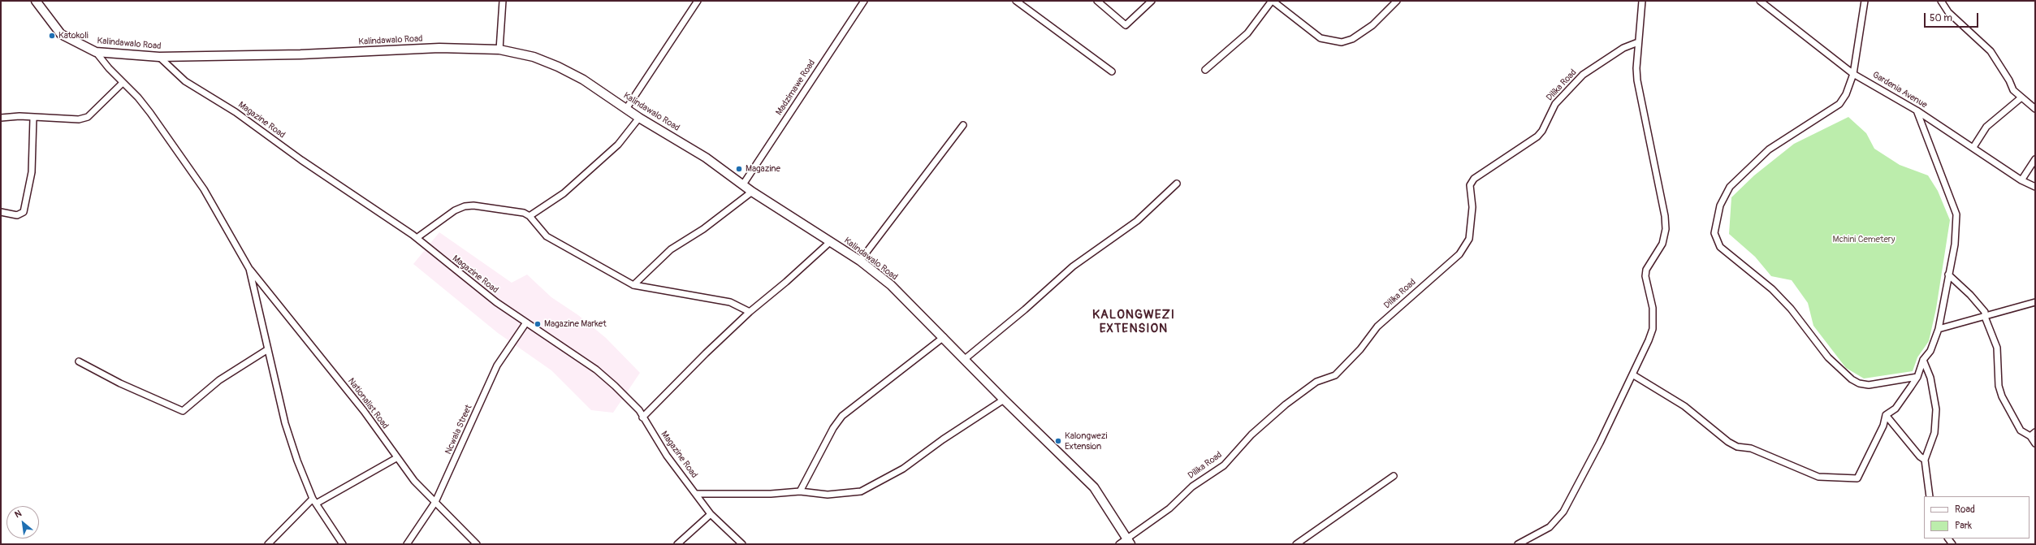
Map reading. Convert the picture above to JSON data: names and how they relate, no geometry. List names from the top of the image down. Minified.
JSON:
{"streets":{"street":["Kalindawalo Road","Dilika Road","Madzimawe Road","Gardenia Avenue","Magazine Road","Nationalist Road","Ncwala Street"]},"crossings":[["Kalindawalo Road","Dilika Road"],["Kalindawalo Road","Madzimawe Road"],["Kalindawalo Road","Magazine Road"],["Magazine Road","Ncwala Street"],["Nationalist Road","Ncwala Street"]],"districts":["KALONGWEZI EXTENSION"],"parks":["Mchini Cemetery"],"places":["Katokoli","Magazine","Magazine Market","Kalongwezi Extension"],"legend":["Road","Park"],"scale_bar":"50 m","north":"top left"}
